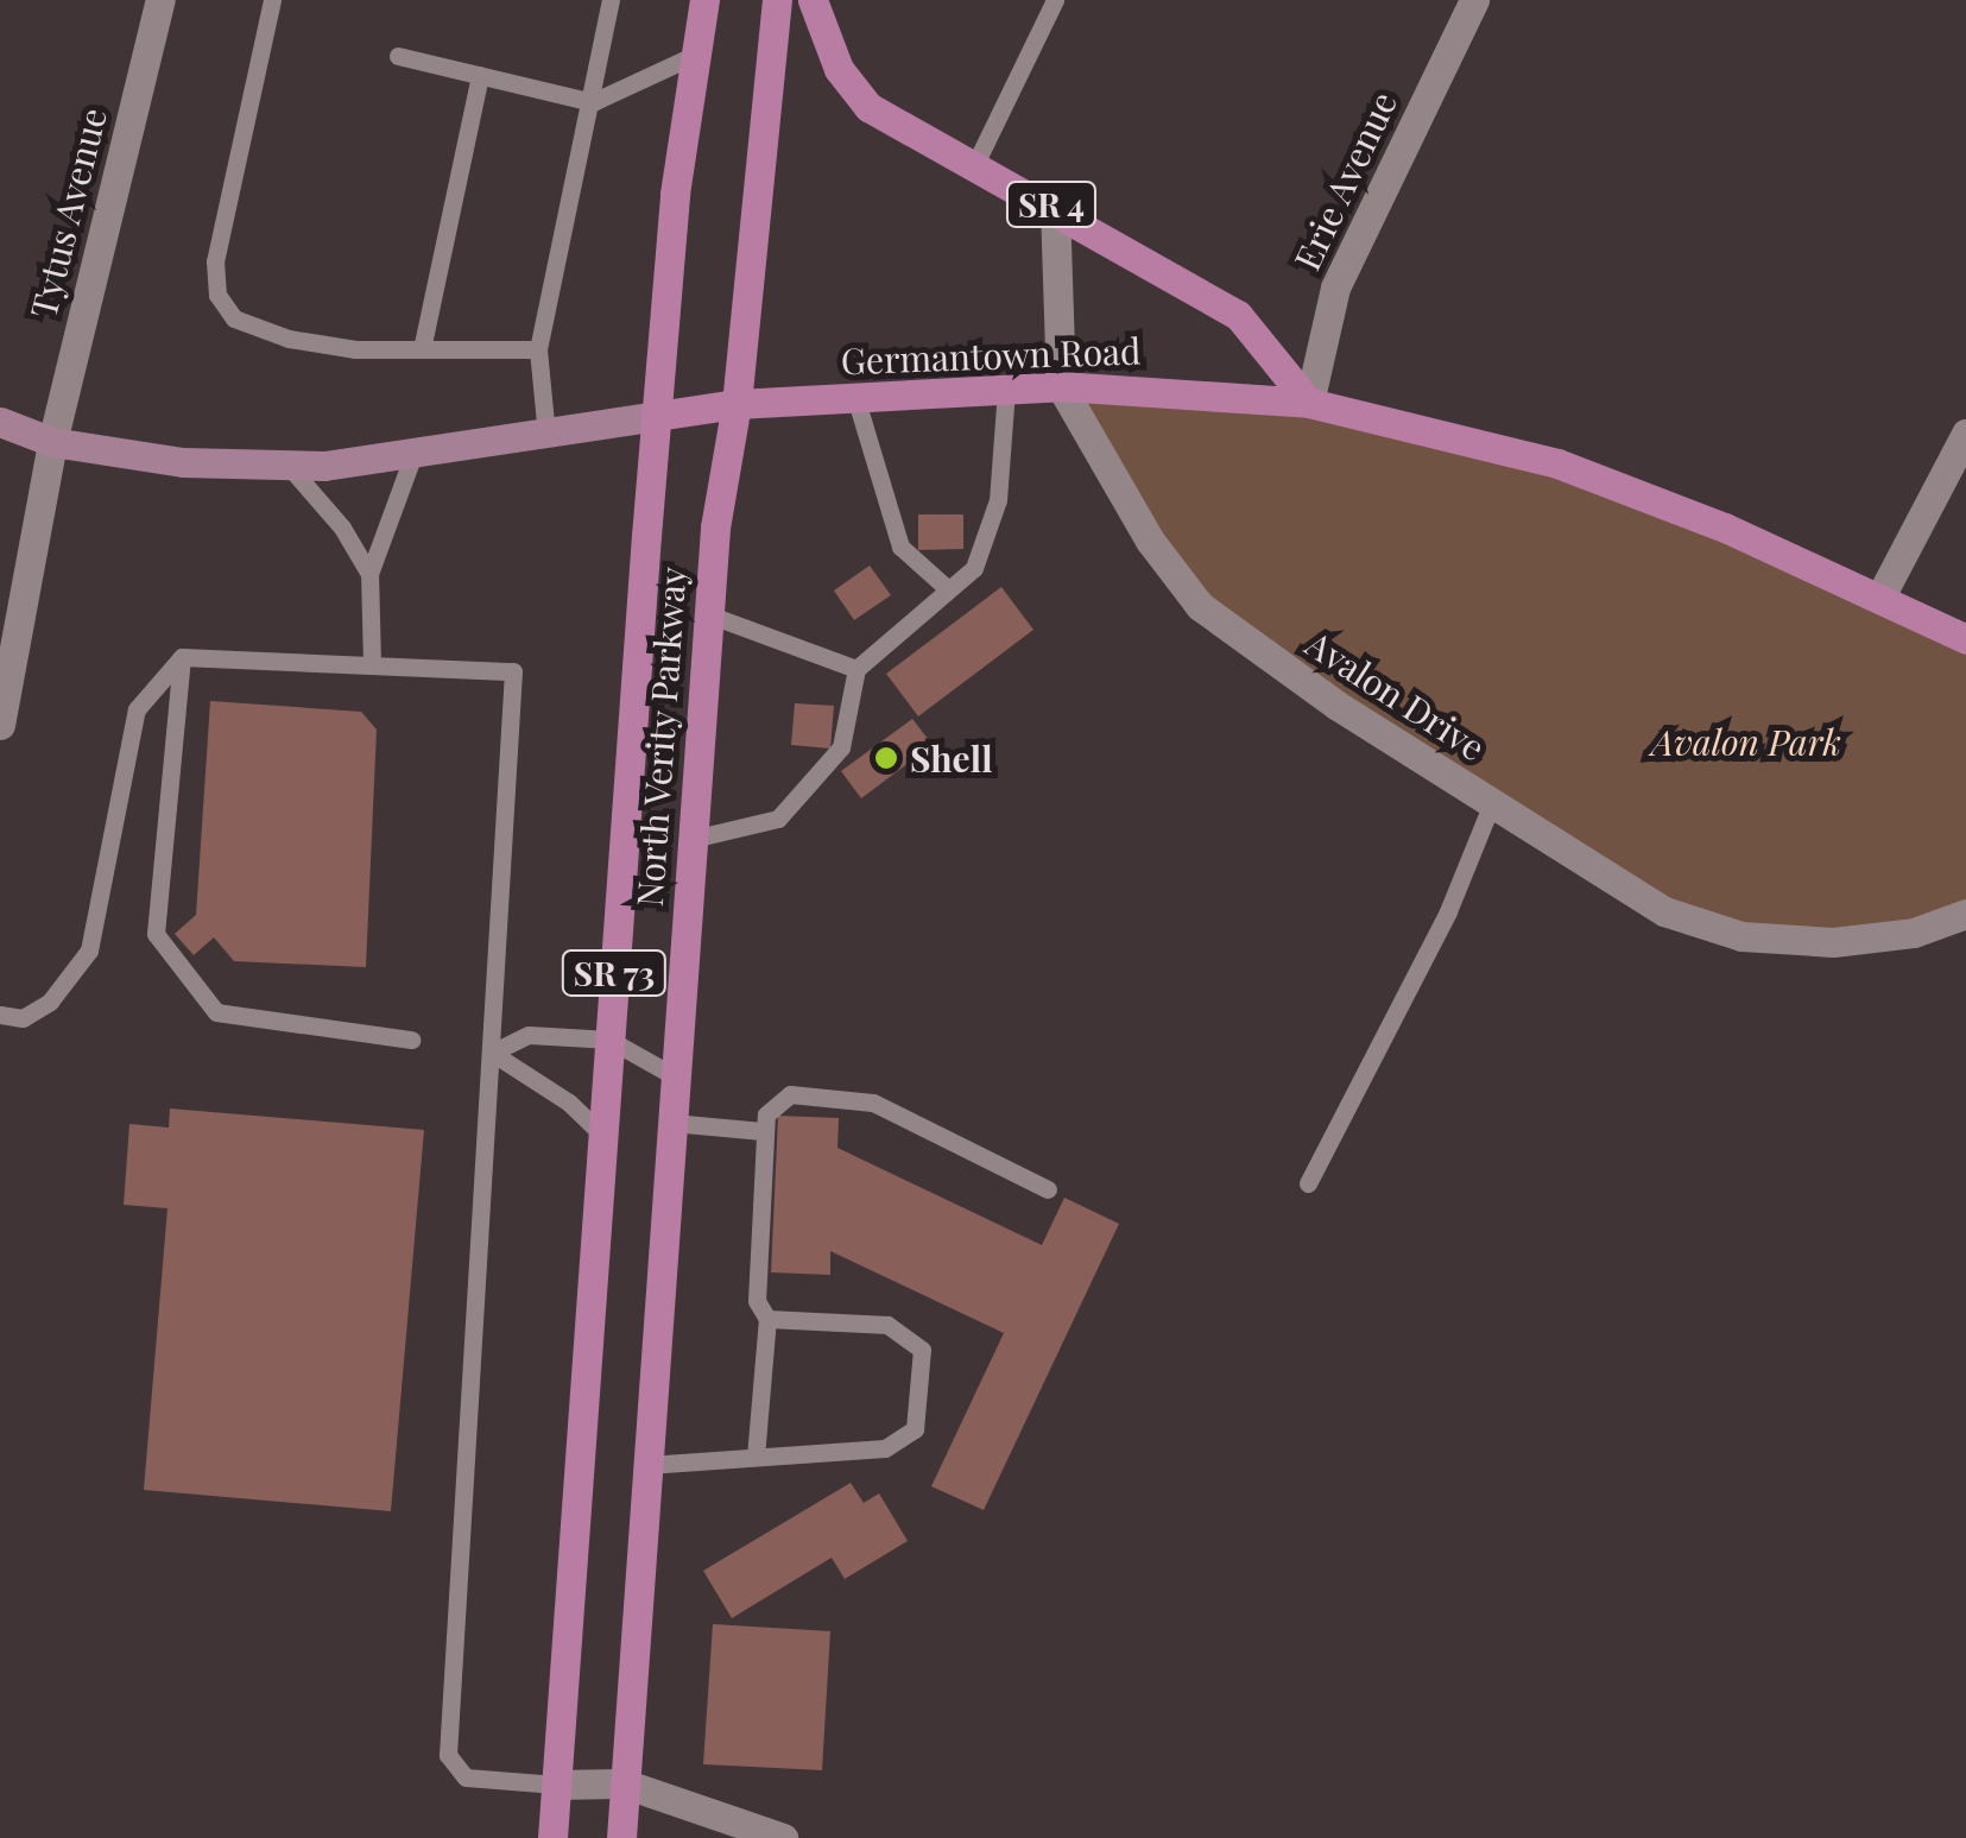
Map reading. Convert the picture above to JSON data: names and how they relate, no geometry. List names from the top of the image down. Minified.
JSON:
{"streets":{"main road":["SR 4","Germantown Road","North Verity Parkway","SR 73"],"street":["Erie Avenue","Tytus Avenue","Avalon Drive"]},"crossings":[["Erie Avenue","SR 4"],["Erie Avenue","Germantown Road"],["SR 4","Germantown Road"],["SR 4","Avalon Drive"],["Tytus Avenue","Germantown Road"],["Germantown Road","Avalon Drive"],["Germantown Road","North Verity Parkway"]],"parks":["Avalon Park"],"places":["Shell"]}
